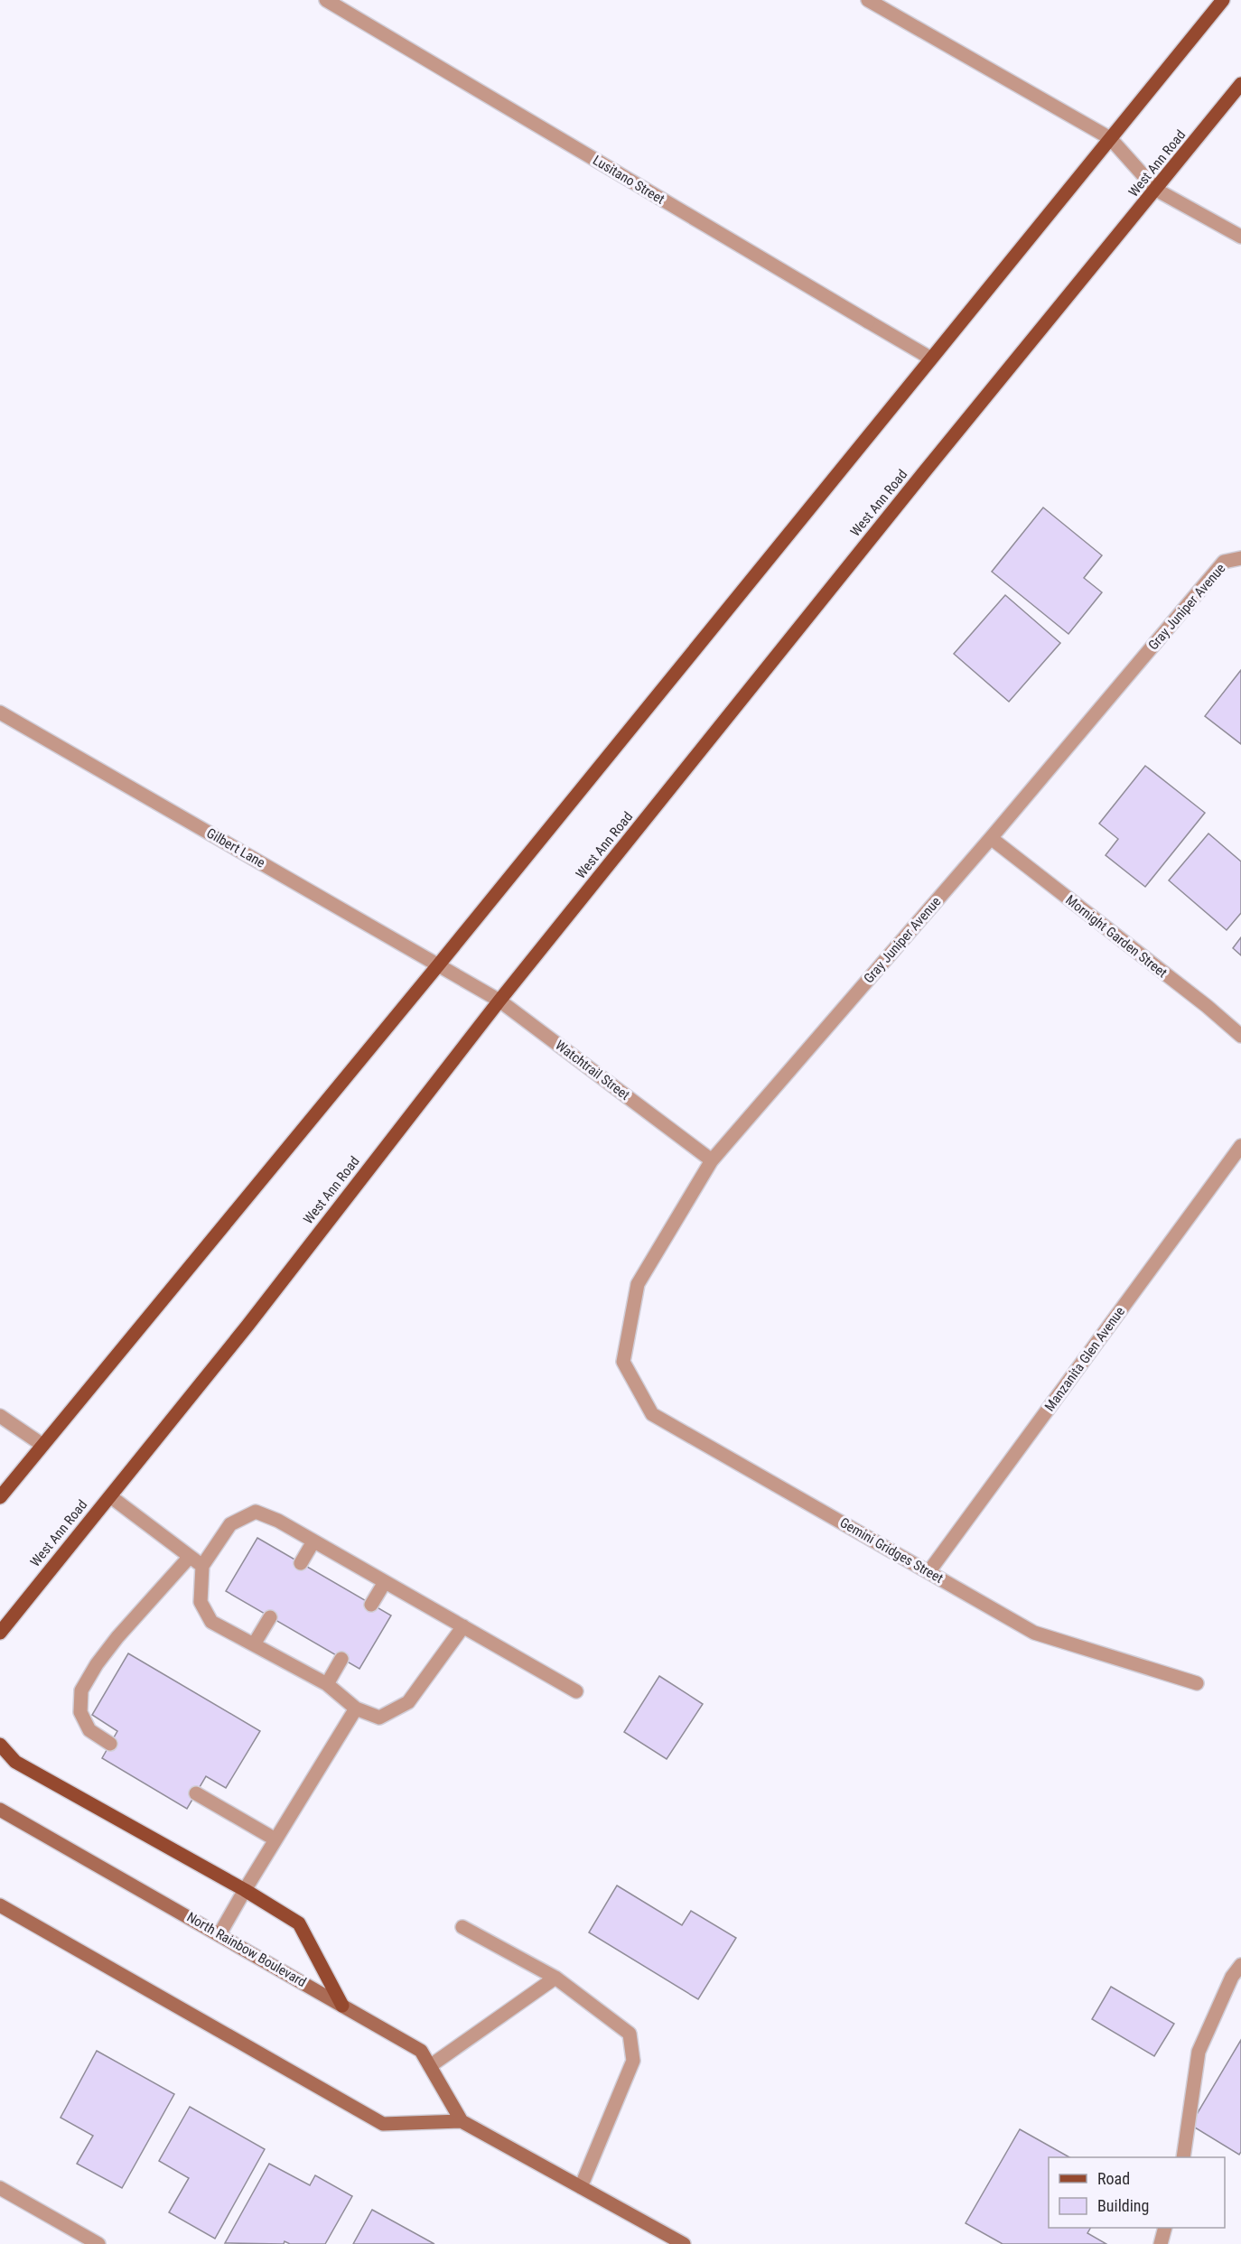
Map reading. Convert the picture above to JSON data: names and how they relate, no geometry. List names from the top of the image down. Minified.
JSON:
{"streets":{"main road":["West Ann Road","North Rainbow Boulevard"],"street":["Lusitano Street","Gray Juniper Avenue","Gilbert Lane","Mornight Garden Street","Watchtrail Street","Manzanita Glen Avenue","Gemini Gridges Street"]},"crossings":[["West Ann Road","Watchtrail Street"],["Gray Juniper Avenue","Mornight Garden Street"],["Gray Juniper Avenue","Watchtrail Street"],["Gray Juniper Avenue","Gemini Gridges Street"],["Gilbert Lane","Watchtrail Street"],["Manzanita Glen Avenue","Gemini Gridges Street"]],"legend":["Road","Building"]}
